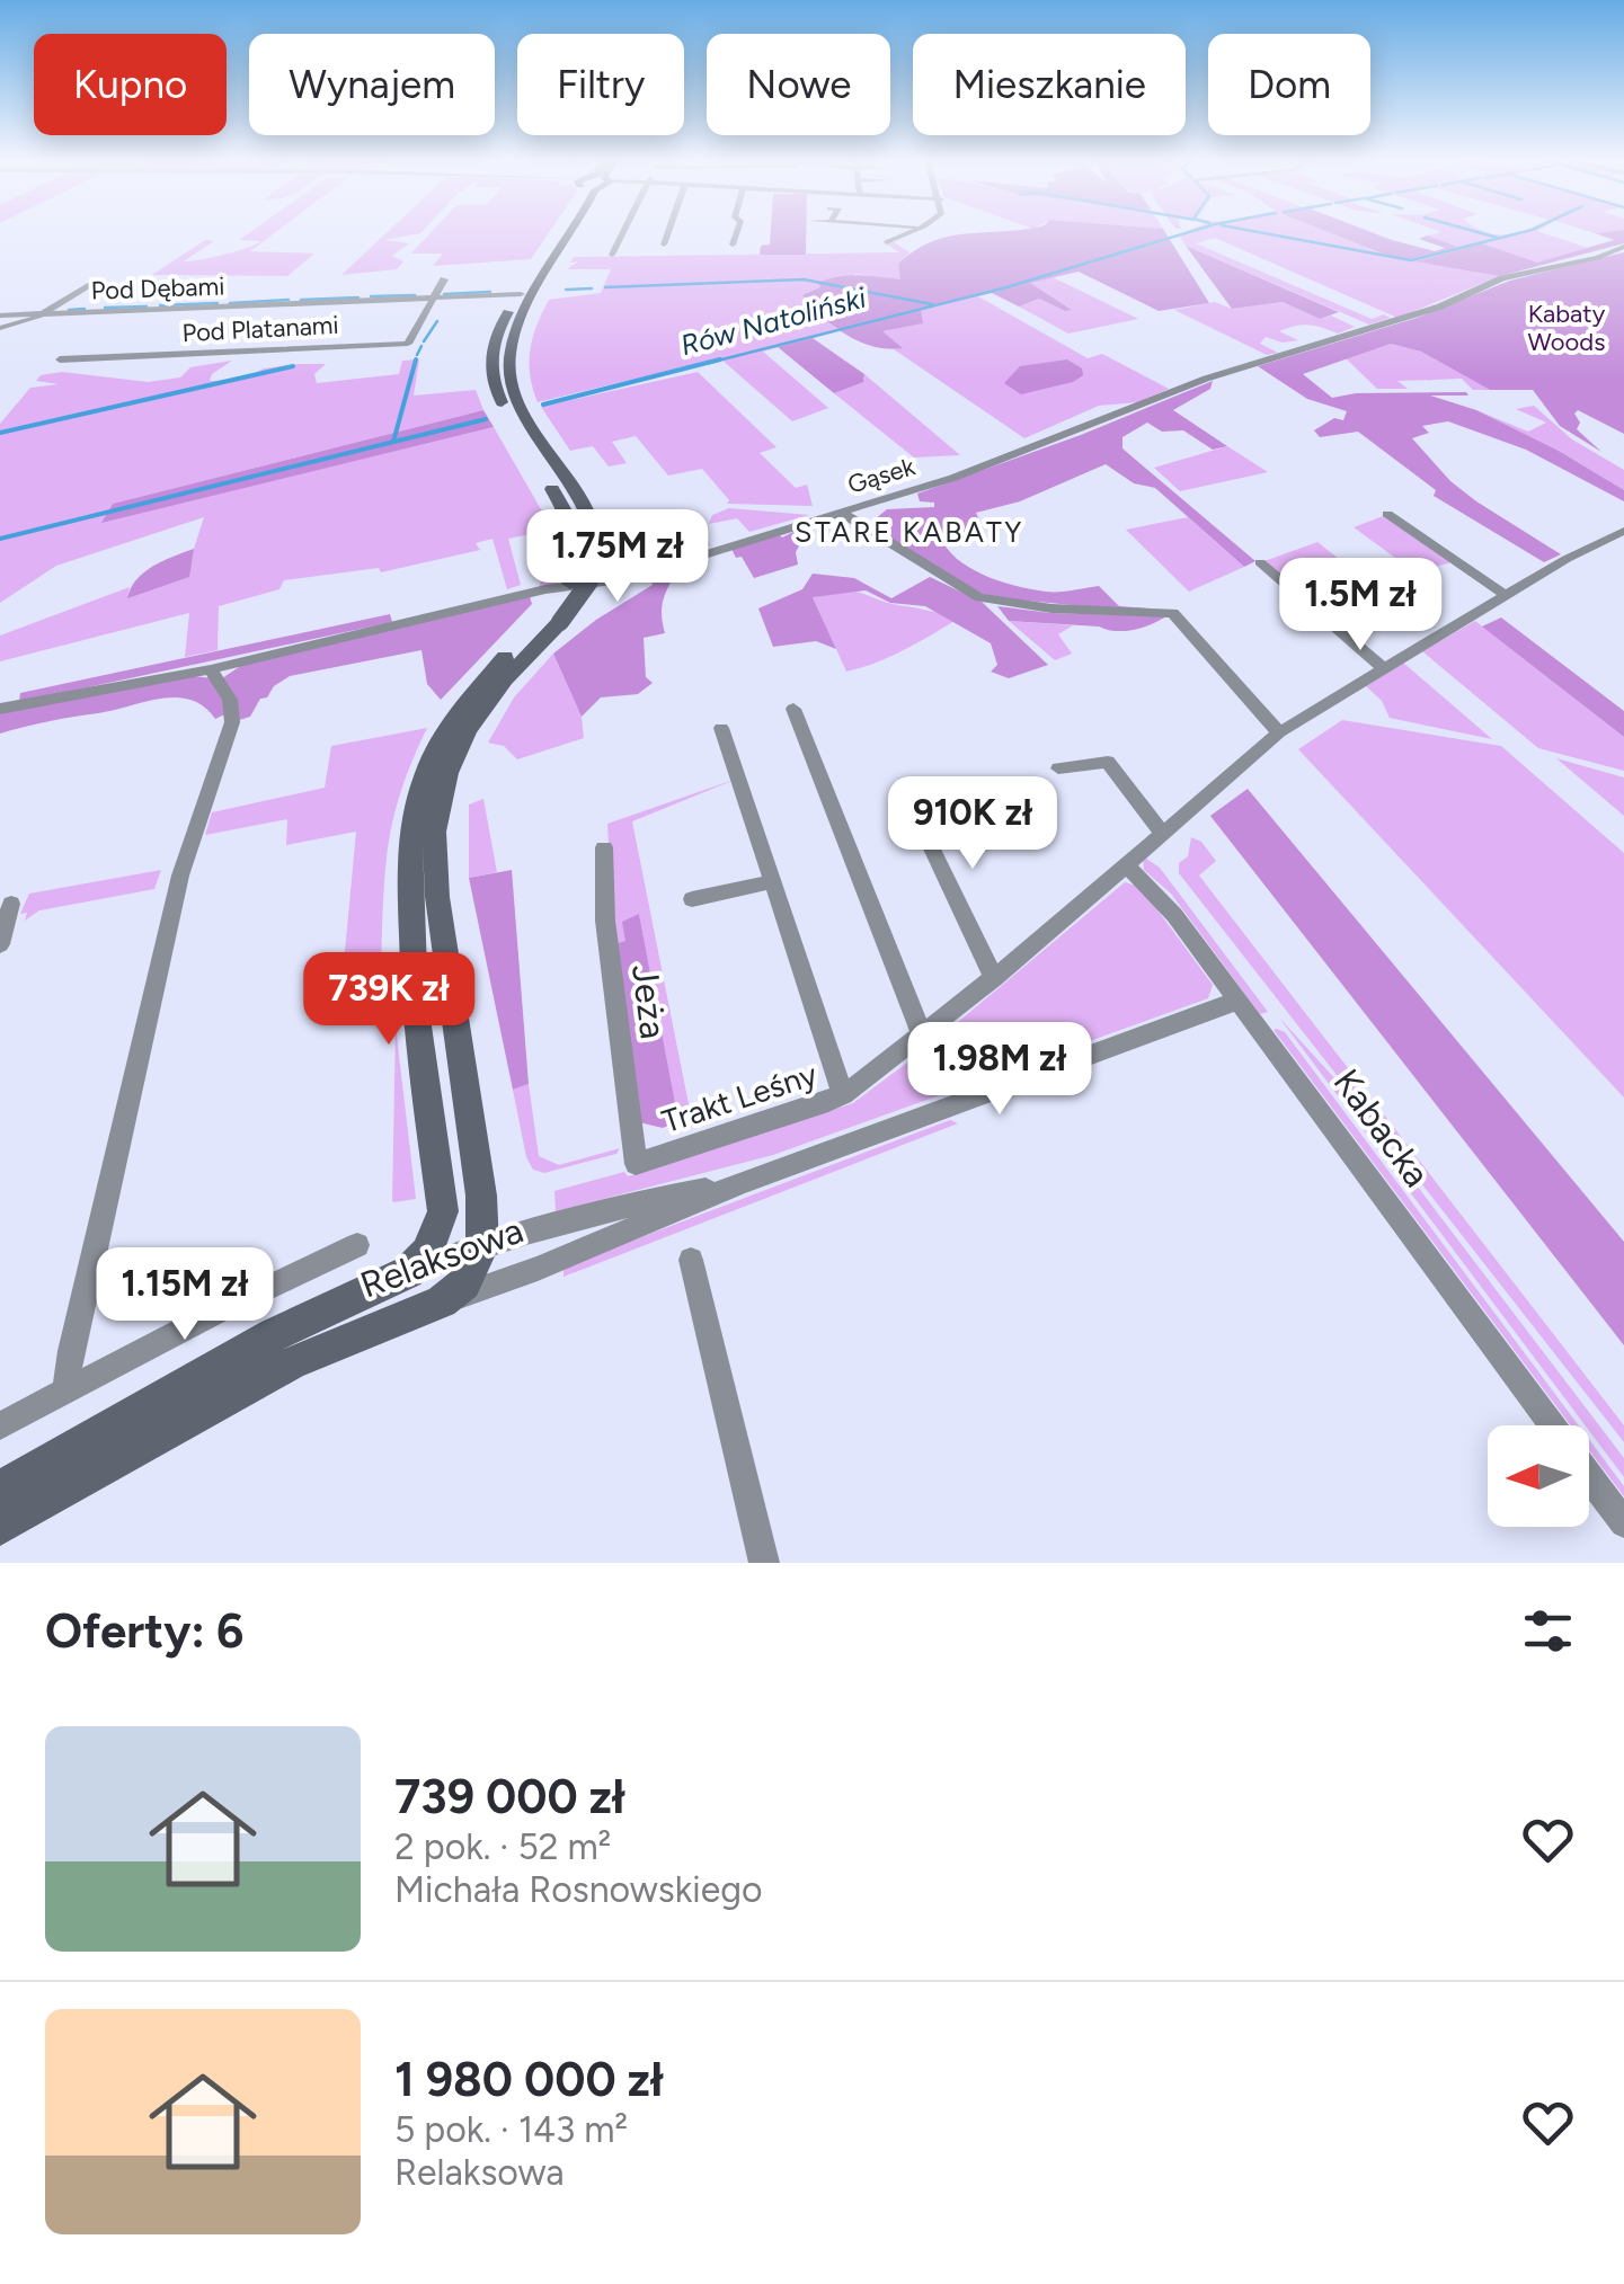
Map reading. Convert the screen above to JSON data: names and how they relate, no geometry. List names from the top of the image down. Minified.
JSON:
{"streets":{"street":["Pod Dębami","Pod Platanami","Gąsek","Jeża","Trakt Leśny","Kabacka","Relaksowa"]},"crossings":[["Pod Dębami","Pod Platanami"],["Jeża","Trakt Leśny"],["Trakt Leśny","Kabacka"],["Kabacka","Relaksowa"]],"districts":["STARE KABATY"],"water":["Rów Natoliński"],"parks":["Kabaty Woods"],"north":"left","page":{"chip":["Kupno","Wynajem","Filtry","Nowe","Mieszkanie","Dom"],"price":["1.75M zł","1.5M zł","910K zł","739K zł","1.98M zł","1.15M zł"],"heading":"Oferty: 6","list":[{"name":"739 000 zł","note":"2 pok. · 52 m² · Michała Rosnowskiego"},{"name":"1 980 000 zł","note":"5 pok. · 143 m² · Relaksowa"}]}}
